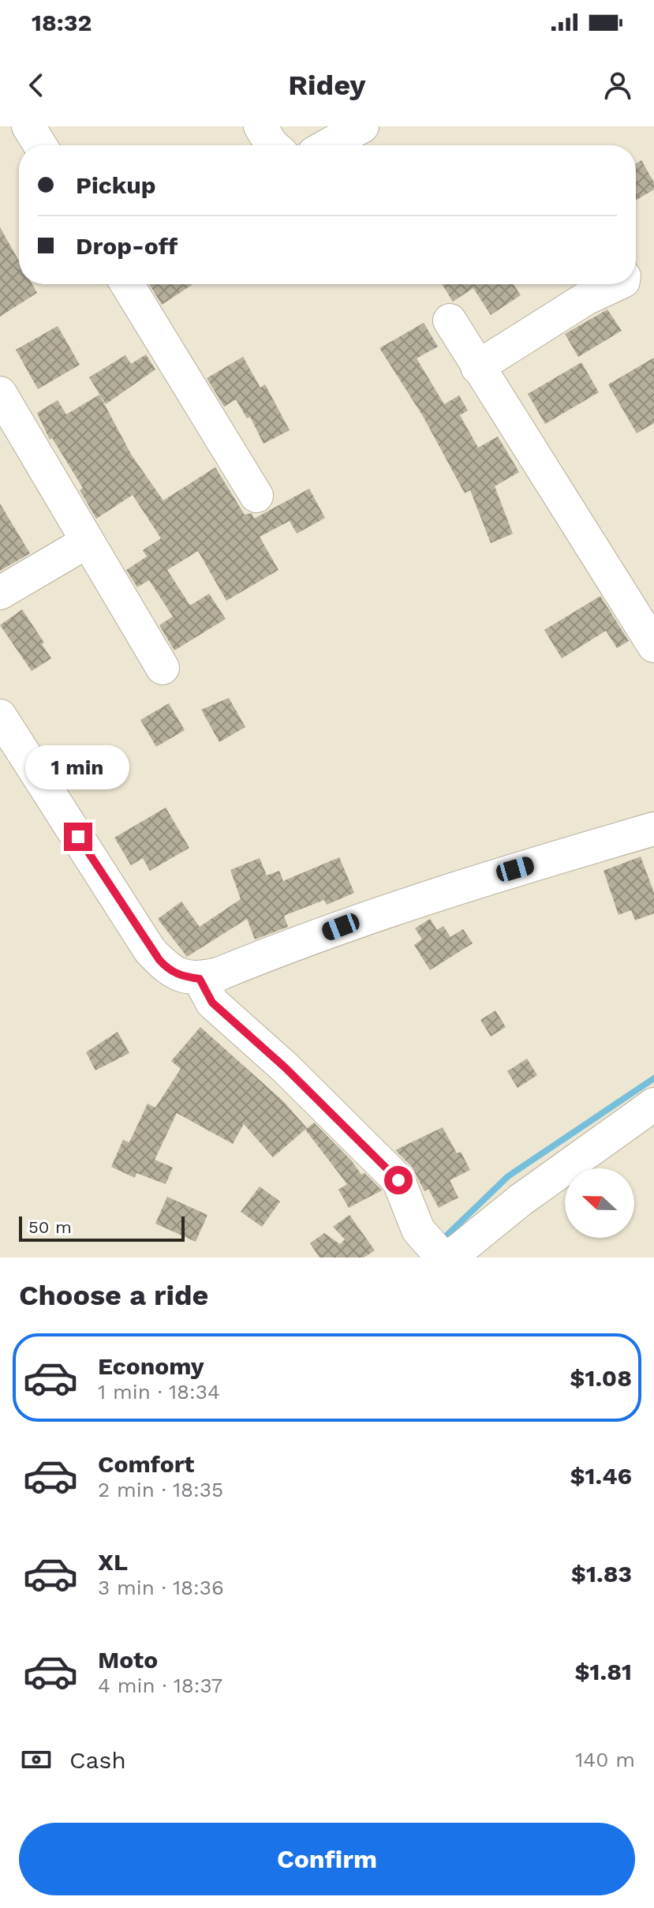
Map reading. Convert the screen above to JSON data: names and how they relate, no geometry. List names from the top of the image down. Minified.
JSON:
{"scale_bar":"50 m","north":"left","page":{"status":"18:32","header":"Ridey","banner":["Pickup","Drop-off"],"bubble":"1 min","scale":"50 m","heading":"Choose a ride","list":[{"name":"Economy","note":"1 min · 18:34","value":"$1.08"},{"name":"Comfort","note":"2 min · 18:35","value":"$1.46"},{"name":"XL","note":"3 min · 18:36","value":"$1.83"},{"name":"Moto","note":"4 min · 18:37","value":"$1.81"}],"pay":["Cash","140 m"],"buttons":"Confirm"}}
